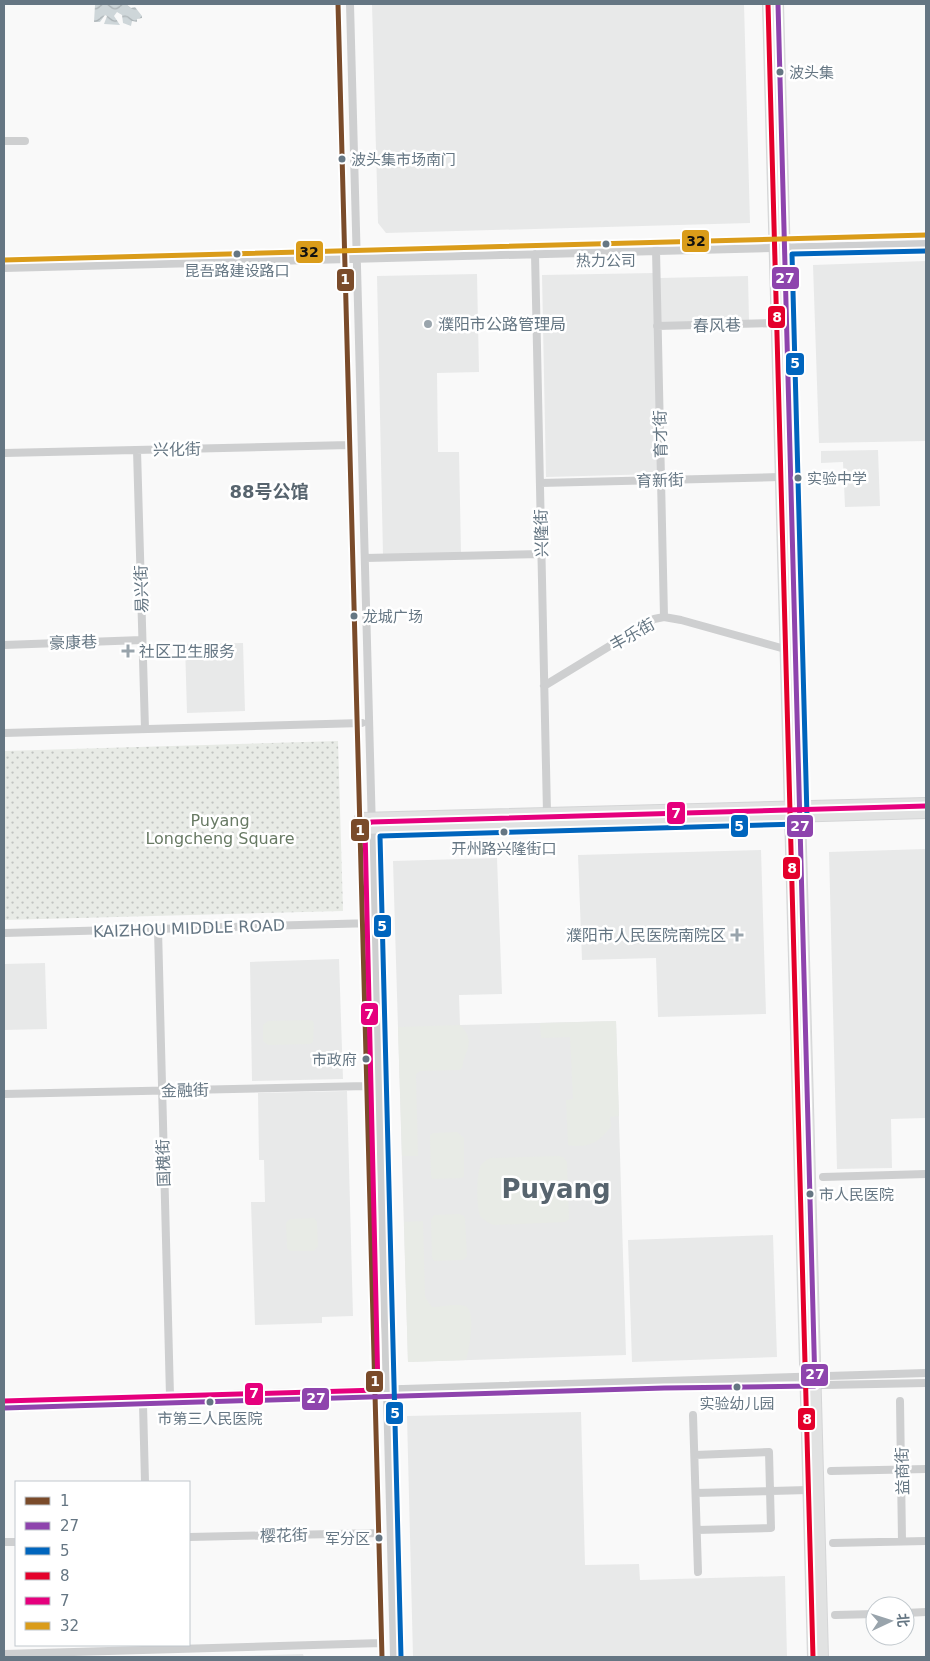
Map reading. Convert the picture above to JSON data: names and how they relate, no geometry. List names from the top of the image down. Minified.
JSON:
{"streets":{"street":["春风巷","育才街","兴化街","育新街","兴隆街","易兴街","丰乐街","豪康巷","KAIZHOU MIDDLE ROAD","金融街","国槐街","益商街","樱花街"]},"crossings":[["春风巷","育才街"],["育才街","育新街"],["育才街","丰乐街"],["兴化街","易兴街"],["育新街","兴隆街"],["兴隆街","丰乐街"],["易兴街","豪康巷"],["KAIZHOU MIDDLE ROAD","国槐街"],["金融街","国槐街"]],"districts":["88号公馆","Puyang"],"parks":["Puyang Longcheng Square"],"places":{"other":["波头集","波头集市场南门","热力公司","昆吾路建设路口","濮阳市公路管理局","实验中学","龙城广场","开州路兴隆街口","市政府","市人民医院","实验幼儿园","市第三人民医院","军分区"],"health":["社区卫生服务","濮阳市人民医院南院区"]},"lines":["transit line 1","transit line 27","transit line 8","transit line 32","transit line 5","transit line 7"],"legend":["1","27","5","8","7","32"],"north":"right"}
